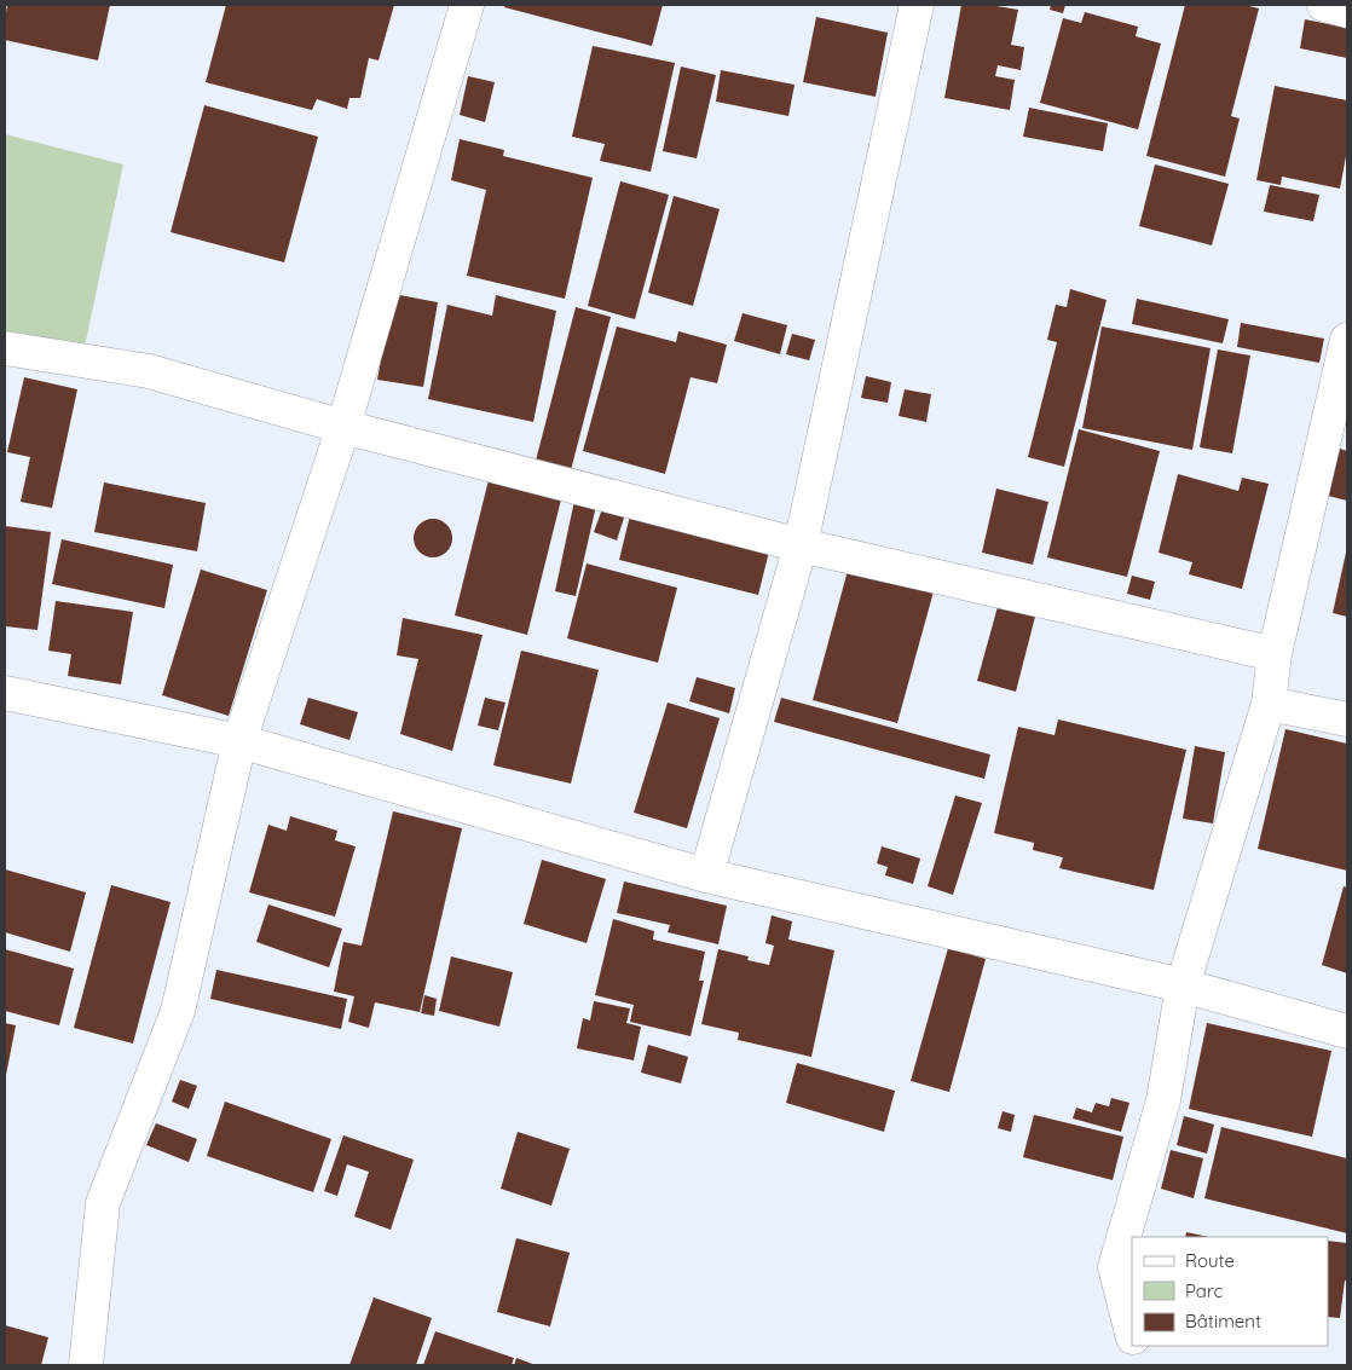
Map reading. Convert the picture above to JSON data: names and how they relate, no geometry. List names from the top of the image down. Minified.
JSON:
{"legend":["Route","Parc","Bâtiment"]}
